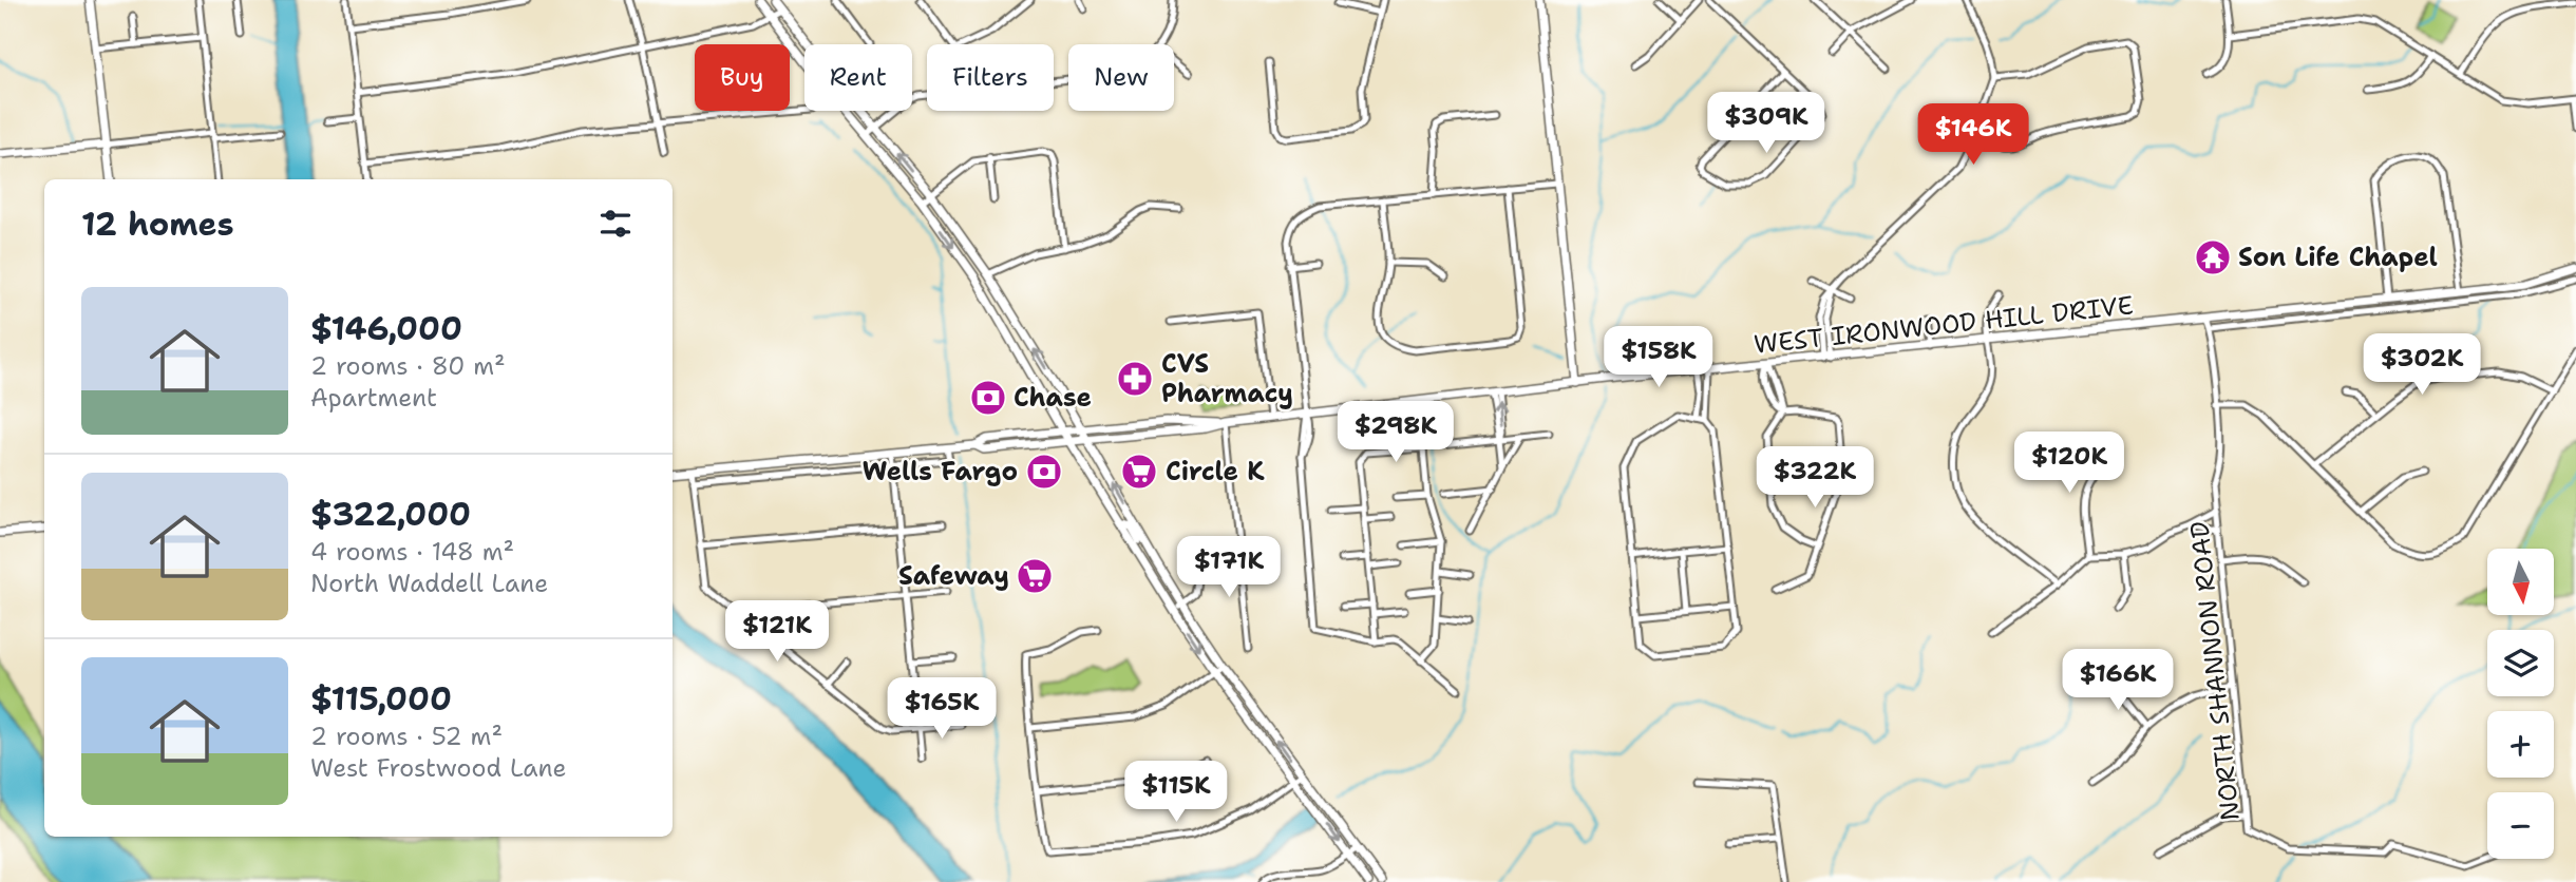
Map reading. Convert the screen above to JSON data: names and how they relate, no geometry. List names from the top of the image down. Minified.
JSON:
{"streets":{"main road":["WEST IRONWOOD HILL DRIVE"],"street":["NORTH SHANNON ROAD"]},"crossings":[["WEST IRONWOOD HILL DRIVE","NORTH SHANNON ROAD"]],"places":{"temple":["Son Life Chapel"],"pharmacy":["CVS Pharmacy"],"bank":["Chase","Wells Fargo"],"supermarket":["Circle K","Safeway"]},"north":"bottom","page":{"chip":["Buy","Rent","Filters","New"],"price":["$309K","$146K","$158K","$302K","$298K","$120K","$322K","$171K","$121K","$166K","$165K","$115K"],"heading":"12 homes","list":[{"name":"$146,000","note":"2 rooms · 80 m² · Apartment"},{"name":"$322,000","note":"4 rooms · 148 m² · North Waddell Lane"},{"name":"$115,000","note":"2 rooms · 52 m² · West Frostwood Lane"}],"map_buttons":["+","−"]}}
